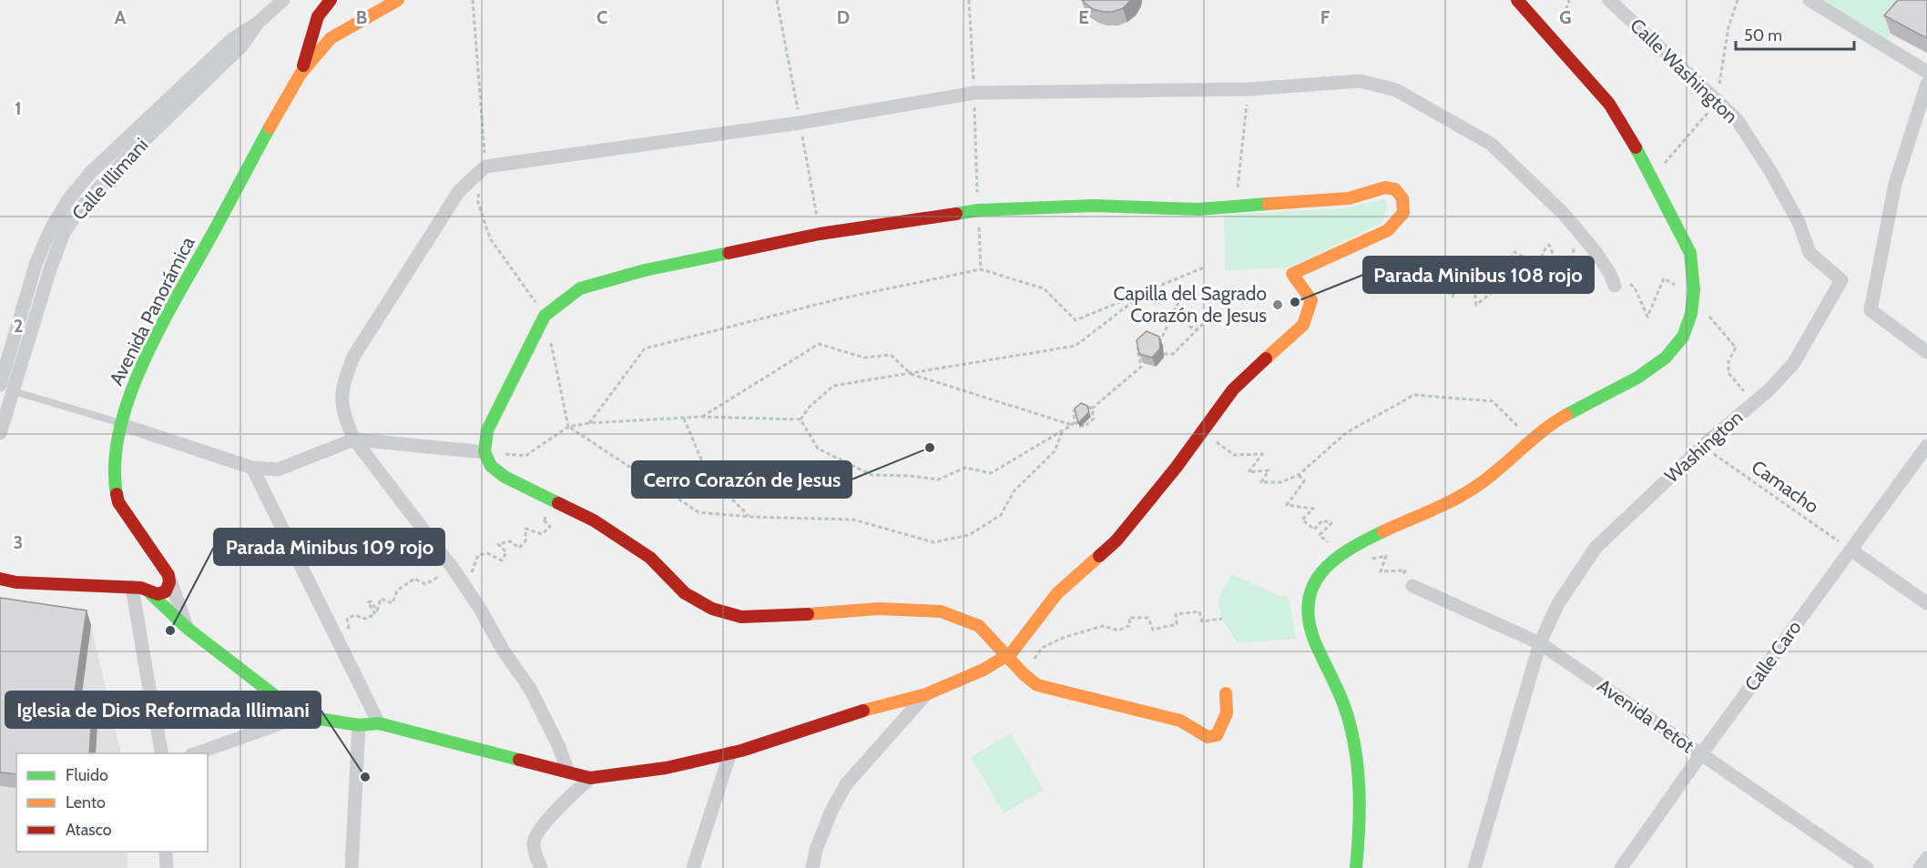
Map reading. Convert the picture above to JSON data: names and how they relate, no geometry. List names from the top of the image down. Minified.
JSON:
{"streets":{"street":["Calle Washington","Calle Illimani","Avenida Panorámica","Washington","Calle Caro","Avenida Petot"],"path":["Camacho"]},"crossings":[["Calle Washington","Washington"],["Washington","Camacho"],["Washington","Avenida Petot"],["Camacho","Calle Caro"],["Calle Caro","Avenida Petot"]],"places":["Parada Minibus 108 rojo","Capilla del Sagrado Corazón de Jesus","Cerro Corazón de Jesus","Parada Minibus 109 rojo","Iglesia de Dios Reformada Illimani"],"legend":["Fluido","Lento","Atasco"],"scale_bar":"50 m","grid":{"columns":["A","B","C","D","E","F","G"],"rows":["1","2","3"]}}
